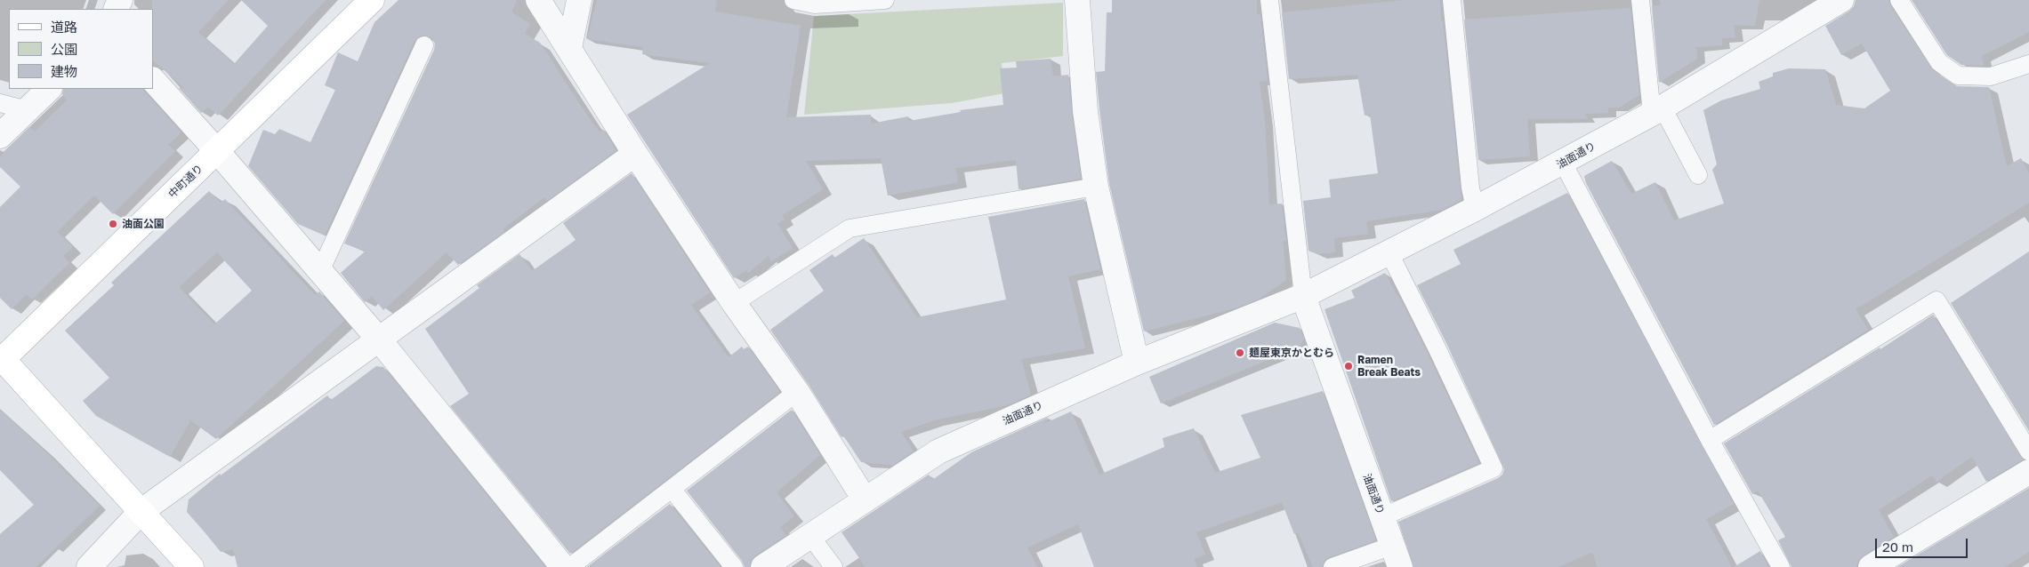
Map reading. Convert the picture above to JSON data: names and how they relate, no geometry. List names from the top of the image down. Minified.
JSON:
{"streets":{"street":["油面通り","中町通り"]},"places":["油面公園","麺屋東京かとむら","Ramen Break Beats"],"legend":["道路","公園","建物"],"scale_bar":"20 m"}
